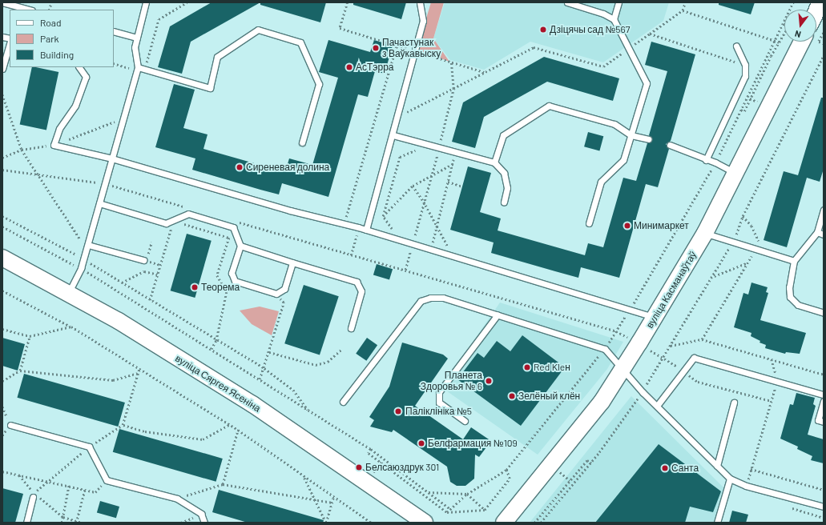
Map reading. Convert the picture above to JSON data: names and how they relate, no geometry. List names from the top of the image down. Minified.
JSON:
{"streets":{"street":["вуліца Касманаўтаў","вуліца Сяргея Ясеніна"]},"places":["Дзіцячы сад №567","Пачастунак з Ваўкавыску","АсТэрра","Сиреневая долина","Минимаркет","Теорема","Red Kleн","Планета Здоровья № 6","Зелёный клён","Паліклініка №5","Белфармация №109","Белсаюздрук 301","Санта"],"legend":["Road","Park","Building"],"north":"bottom"}
